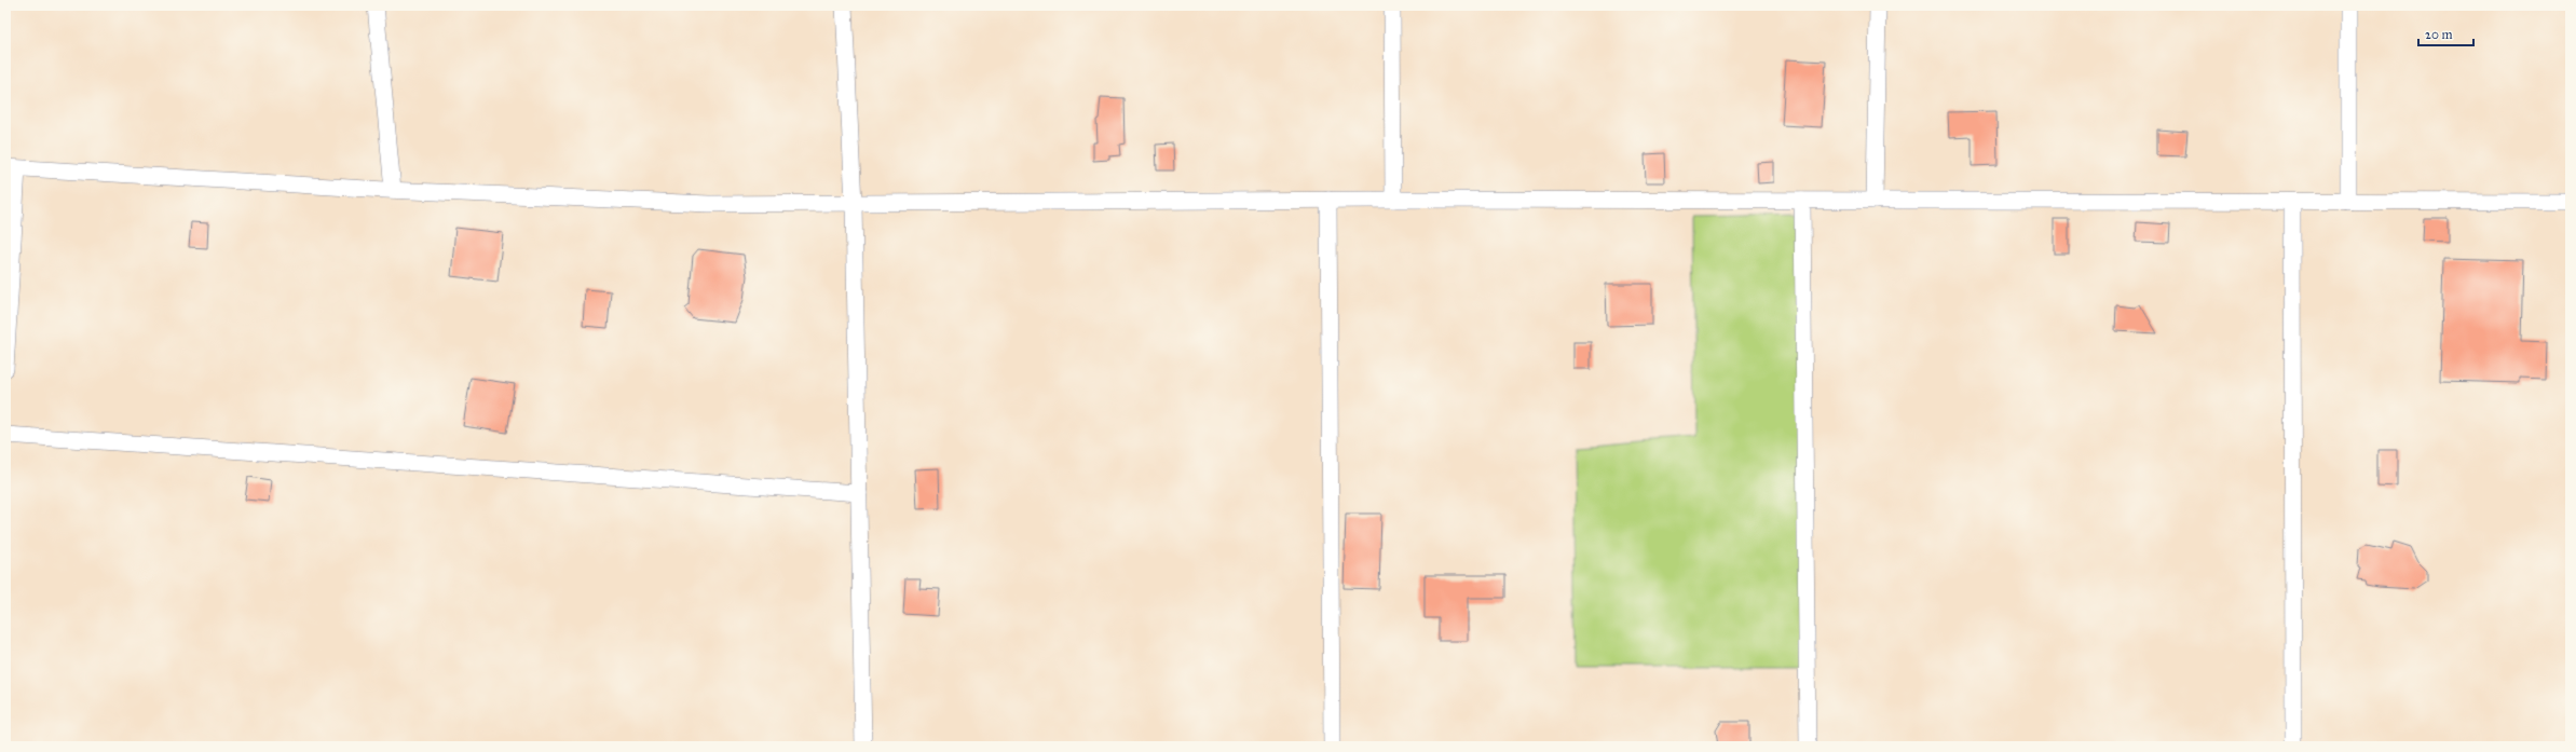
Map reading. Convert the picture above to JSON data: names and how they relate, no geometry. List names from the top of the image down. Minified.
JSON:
{"scale_bar":"20 m"}
